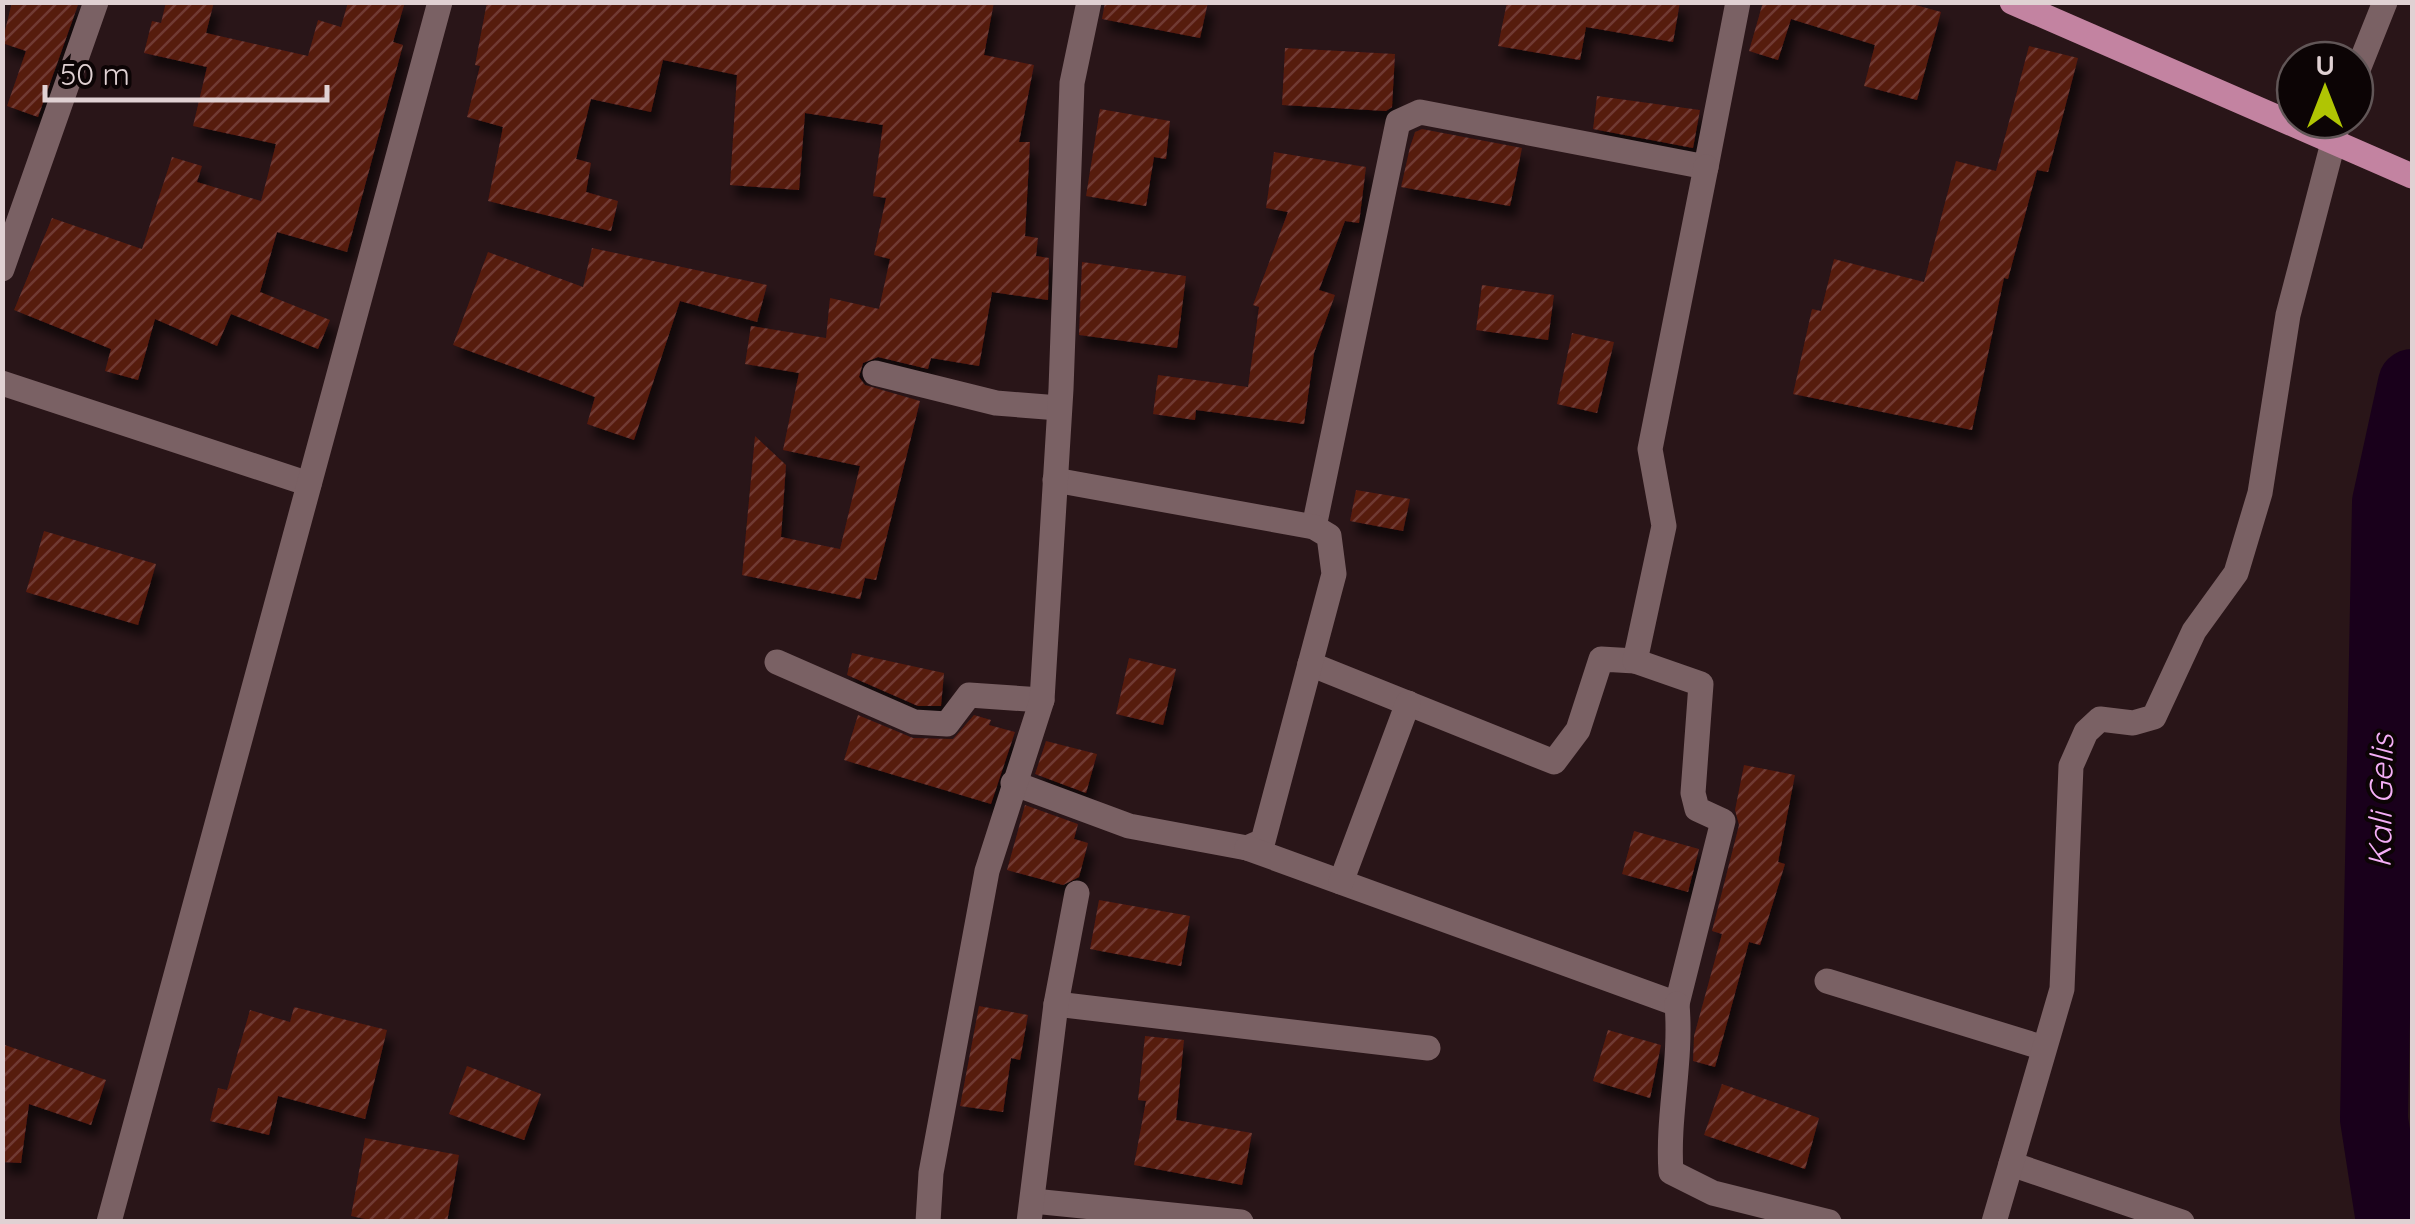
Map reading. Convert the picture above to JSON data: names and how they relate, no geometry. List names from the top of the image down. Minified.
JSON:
{"water":["Kali Gelis"],"scale_bar":"50 m","north":"top"}
